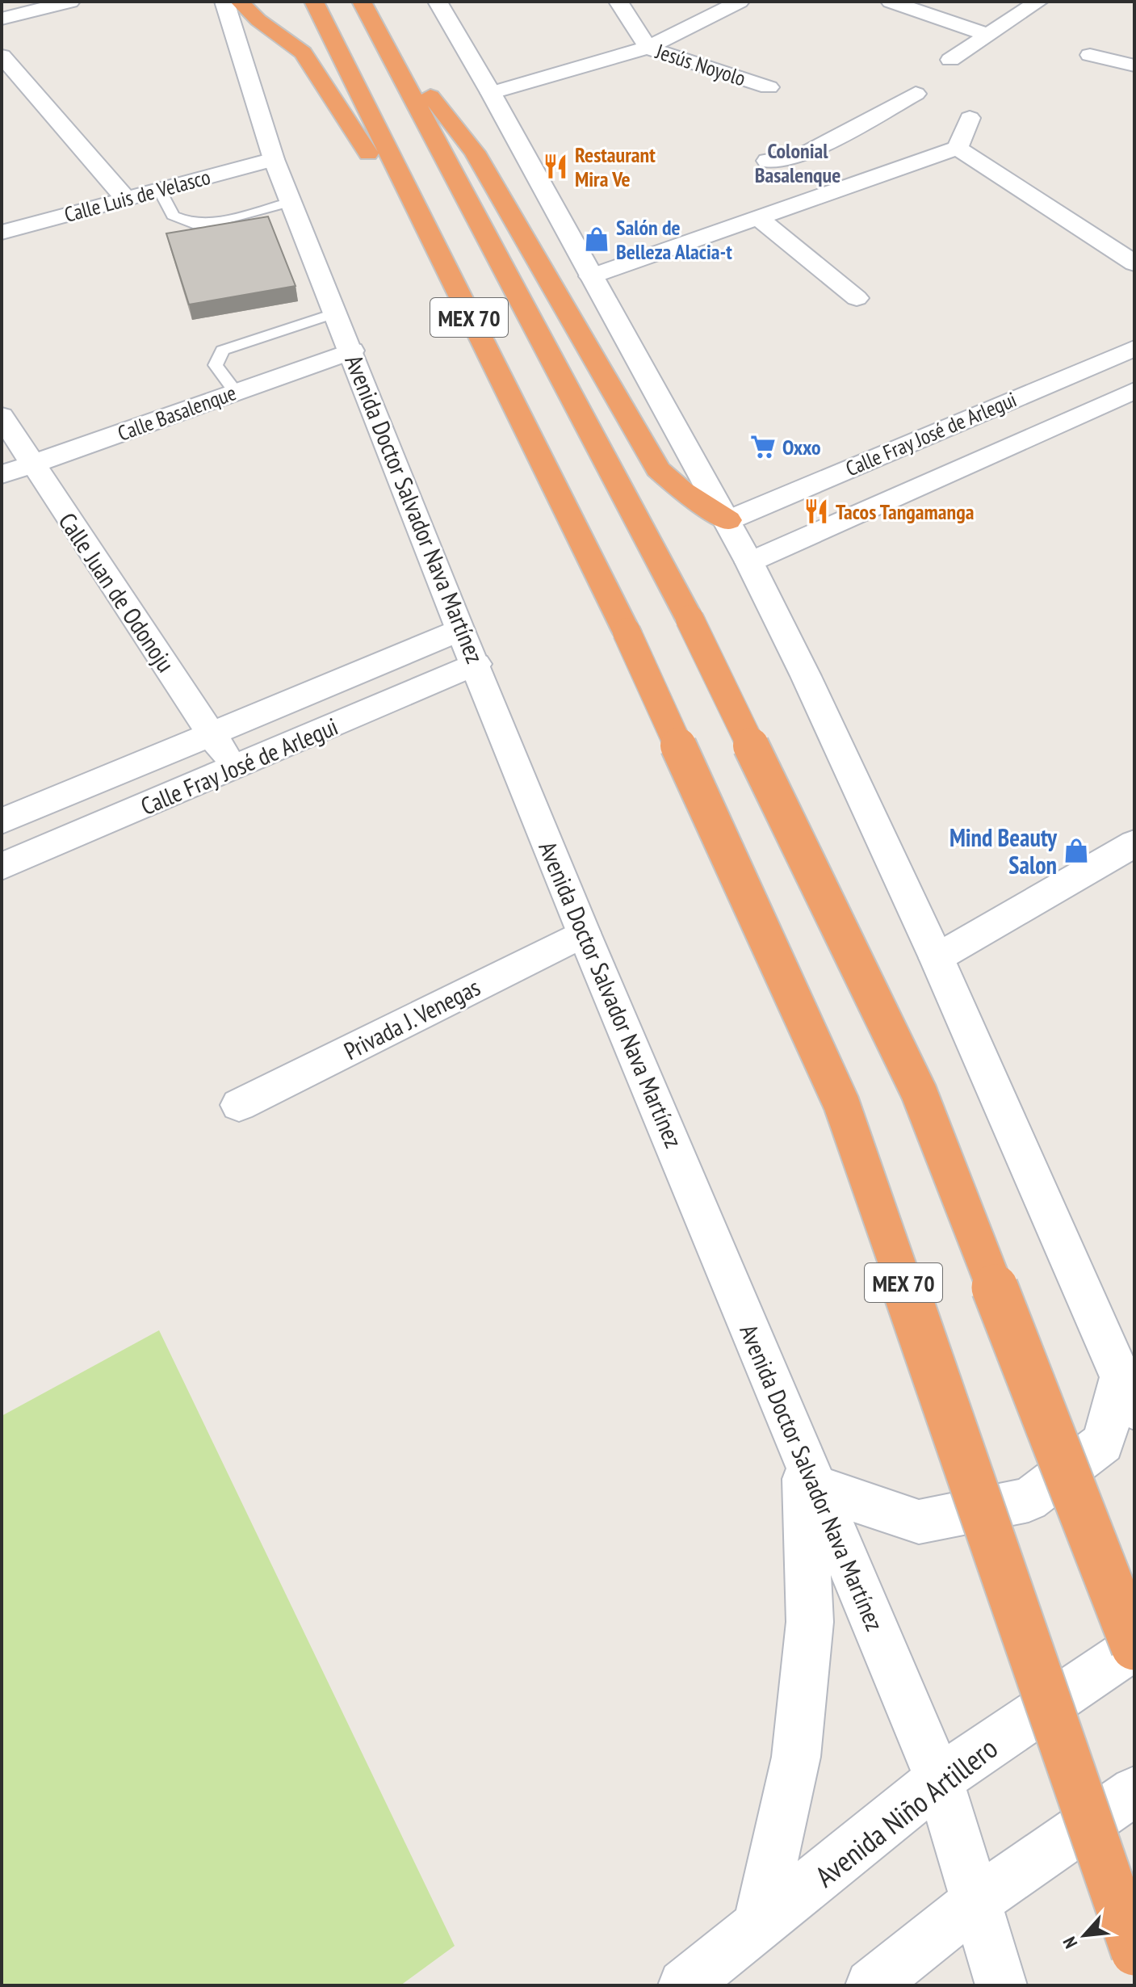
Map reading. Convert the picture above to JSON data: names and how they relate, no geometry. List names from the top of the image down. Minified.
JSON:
{"streets":{"highway":["MEX 70"],"street":["Jesús Noyolo","Calle Luis de Velasco","Calle Basalenque","Calle Fray José de Arlegui","Avenida Doctor Salvador Nava Martínez","Calle Juan de Odonoju","Privada J. Venegas","Avenida Niño Artillero"]},"crossings":[["Calle Luis de Velasco","Avenida Doctor Salvador Nava Martínez"],["MEX 70","Avenida Niño Artillero"],["Calle Basalenque","Avenida Doctor Salvador Nava Martínez"],["Calle Basalenque","Calle Juan de Odonoju"],["Calle Fray José de Arlegui","Avenida Doctor Salvador Nava Martínez"],["Calle Fray José de Arlegui","Calle Juan de Odonoju"],["Avenida Doctor Salvador Nava Martínez","Privada J. Venegas"],["Avenida Doctor Salvador Nava Martínez","Avenida Niño Artillero"]],"districts":["Colonial Basalenque"],"places":{"restaurant":["Restaurant Mira Ve","Tacos Tangamanga"],"shop":["Salón de Belleza Alacia-t","Mind Beauty Salon"],"supermarket":["Oxxo"]},"north":"bottom left"}
